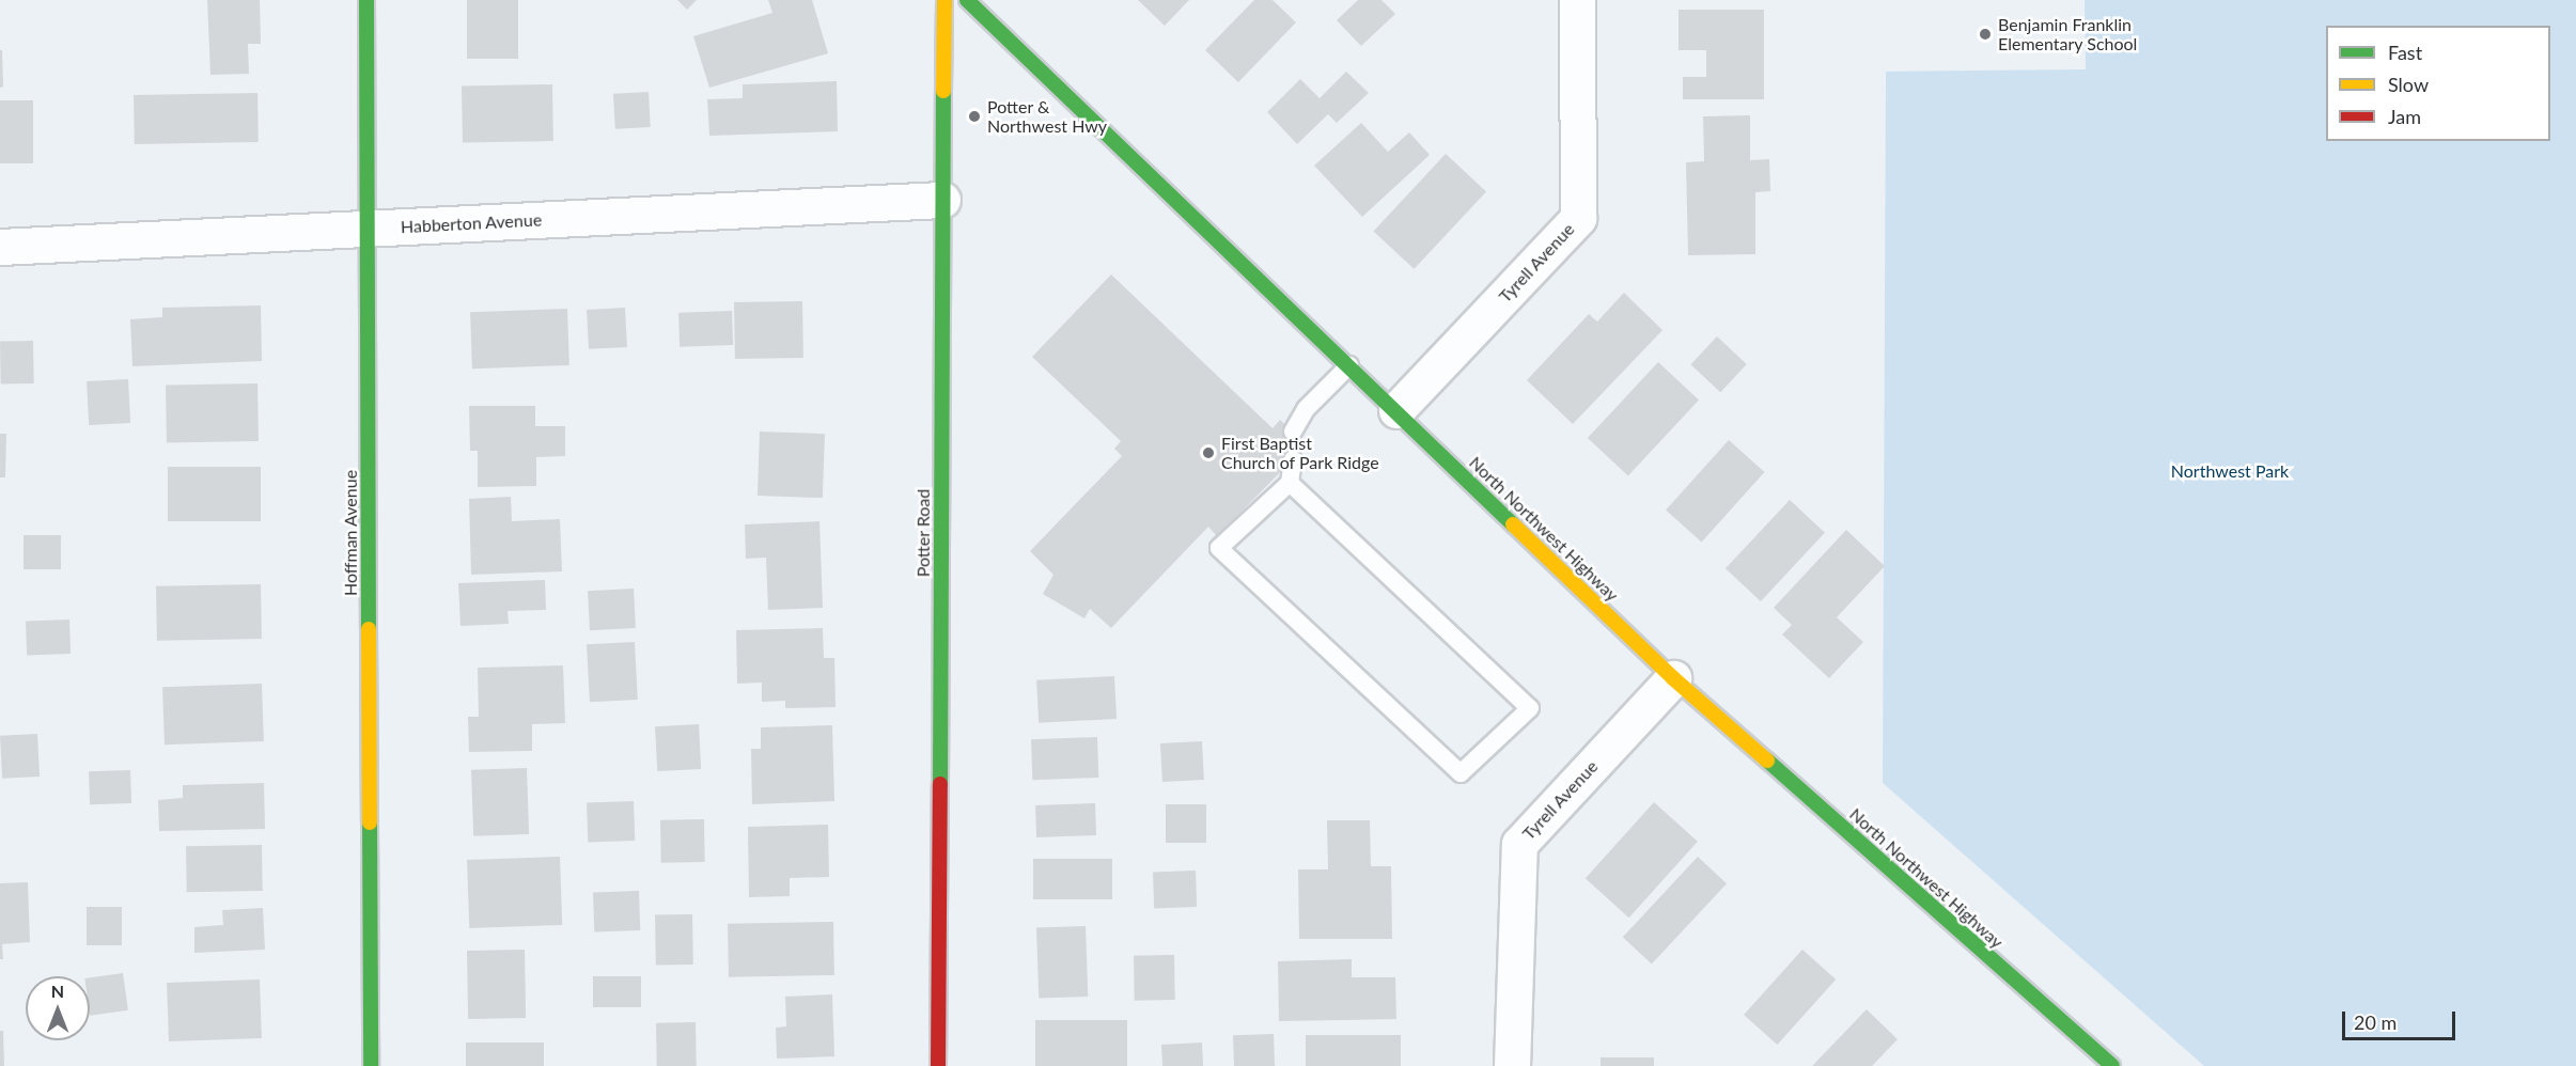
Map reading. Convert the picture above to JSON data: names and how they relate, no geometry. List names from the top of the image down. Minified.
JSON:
{"streets":{"street":["Habberton Avenue","Tyrell Avenue","North Northwest Highway","Hoffman Avenue","Potter Road"]},"crossings":[["Habberton Avenue","Hoffman Avenue"],["Habberton Avenue","Potter Road"],["Tyrell Avenue","North Northwest Highway"]],"parks":["Northwest Park"],"places":["Benjamin Franklin Elementary School","Potter & Northwest Hwy","First Baptist Church of Park Ridge"],"legend":["Fast","Slow","Jam"],"scale_bar":"20 m","north":"top"}
